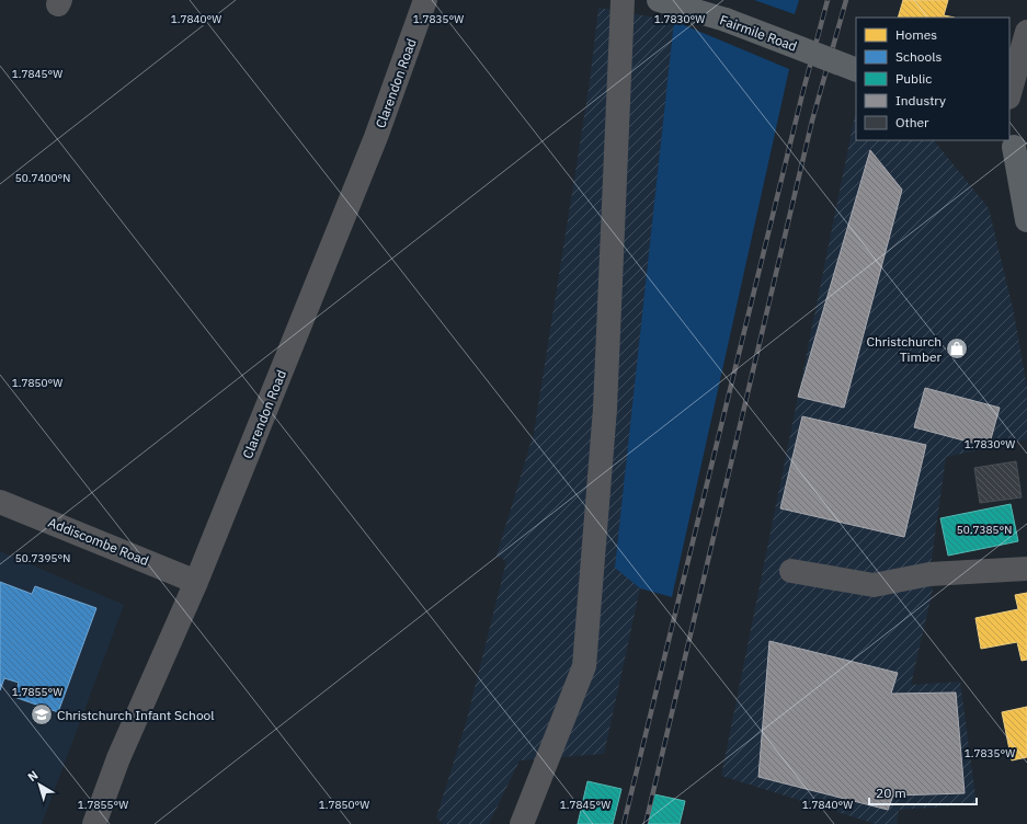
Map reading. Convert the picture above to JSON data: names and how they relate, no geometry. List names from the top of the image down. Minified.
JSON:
{"streets":{"main road":["Fairmile Road"],"street":["Clarendon Road","Addiscombe Road"]},"crossings":[["Clarendon Road","Addiscombe Road"]],"places":{"shop":["Christchurch Timber"],"school or university":["Christchurch Infant School"]},"legend":["Homes","Schools","Public","Industry","Other"],"scale_bar":"20 m","north":"top left","coordinates":["1.7840°W","1.7835°W","1.7830°W","1.7845°W","50.7400°N","1.7850°W","50.7385°N","50.7395°N","1.7855°W"]}
